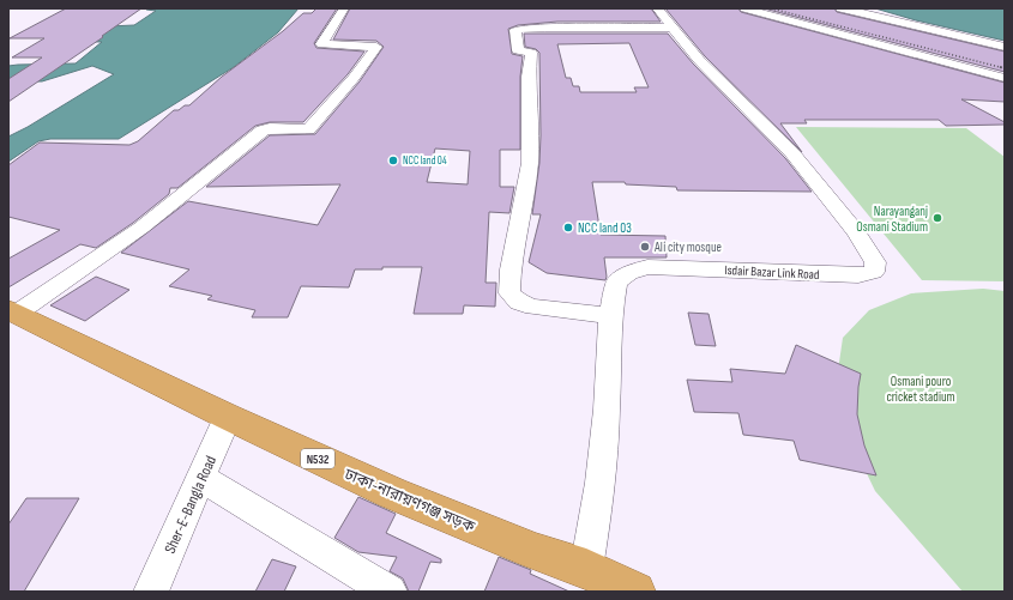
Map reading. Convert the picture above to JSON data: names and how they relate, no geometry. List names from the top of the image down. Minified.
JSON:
{"streets":{"highway":["N532","ঢাকা-নারায়ণগঞ্জ সড়ক"],"street":["Isdair Bazar Link Road","Sher-E-Bangla Road"]},"crossings":[["Isdair Bazar Link Road","ঢাকা-নারায়ণগঞ্জ সড়ক"],["ঢাকা-নারায়ণগঞ্জ সড়ক","Sher-E-Bangla Road"]],"parks":["Osmani pouro cricket stadium"],"places":["NCC land 04","Narayanganj Osmani Stadium","NCC land 03","Ali city mosque"]}
